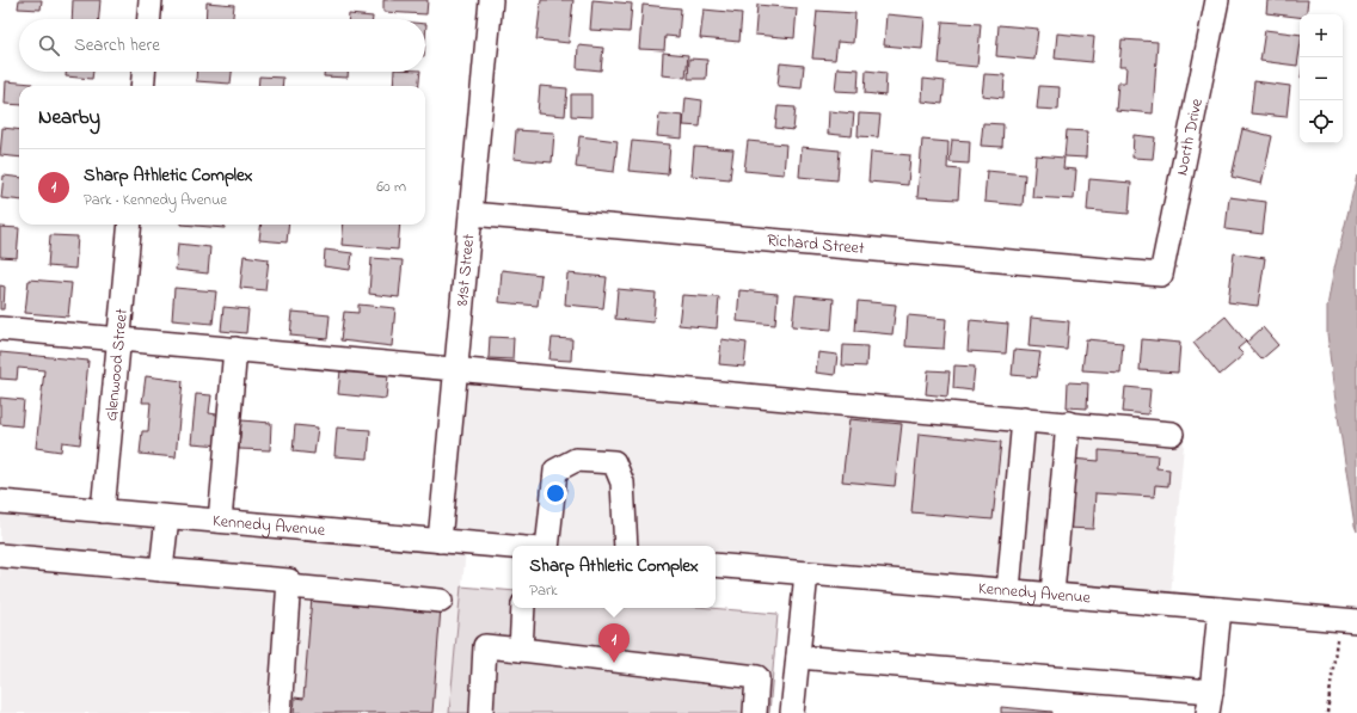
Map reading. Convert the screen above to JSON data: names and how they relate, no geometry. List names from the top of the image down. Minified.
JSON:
{"streets":{"street":["North Drive","Richard Street","81st Street","Glenwood Street","Kennedy Avenue"]},"crossings":[["North Drive","Richard Street"],["Richard Street","81st Street"],["81st Street","Kennedy Avenue"],["Glenwood Street","Kennedy Avenue"]],"page":{"map_buttons":["+","−"],"search":"Search here","heading":"Nearby","list":[{"mark":"1","name":"Sharp Athletic Complex","note":"Park · Kennedy Avenue","value":"60 m"}],"popup":["Sharp Athletic Complex","Park"],"pins":"1"}}
